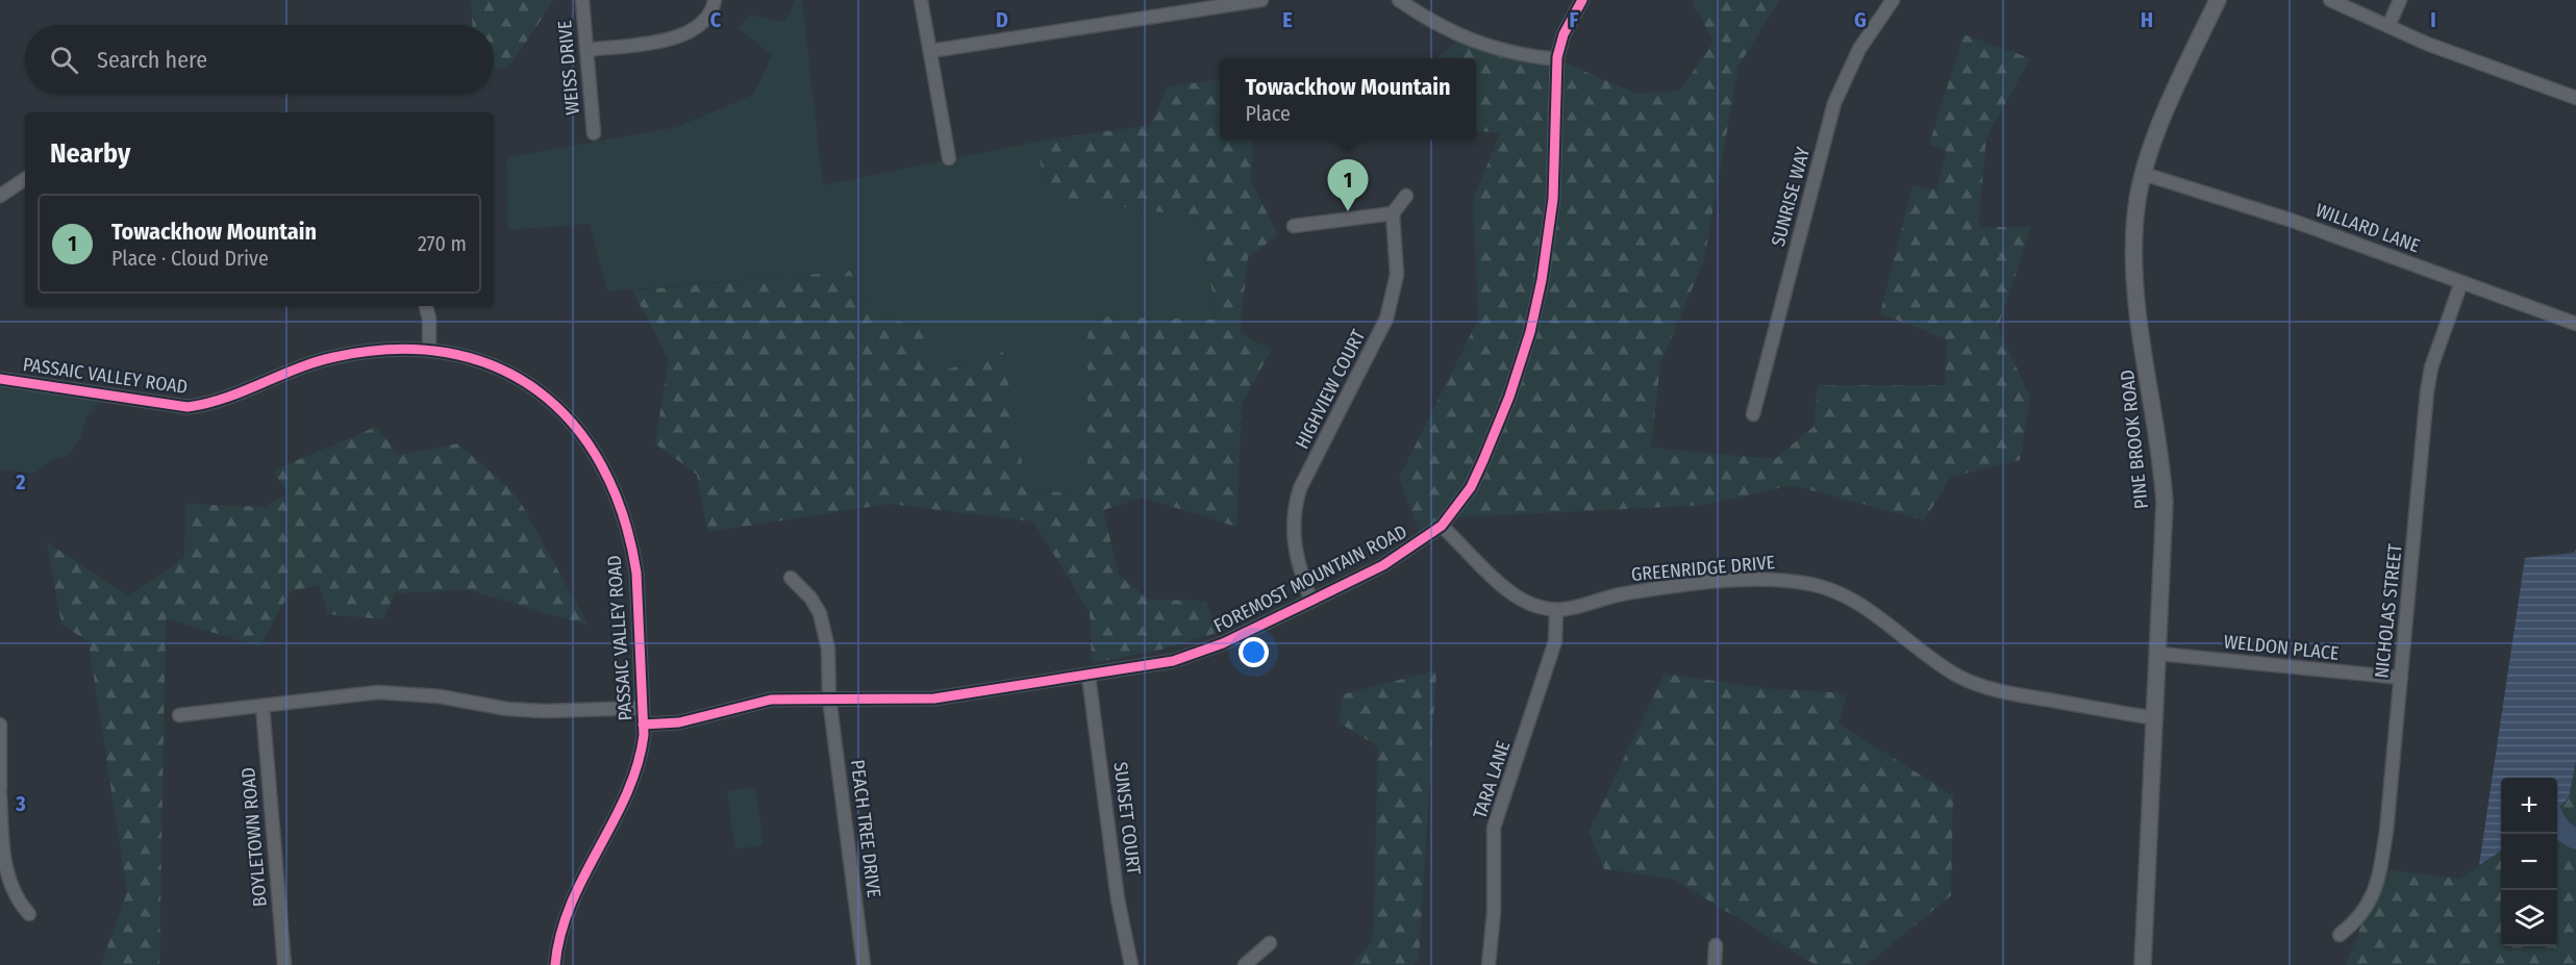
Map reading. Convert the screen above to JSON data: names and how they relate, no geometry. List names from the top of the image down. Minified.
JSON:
{"streets":{"street":["WEISS DRIVE","SUNRISE WAY","WILLARD LANE","PASSAIC VALLEY ROAD","HIGHVIEW COURT","PINE BROOK ROAD","GREENRIDGE DRIVE","FOREMOST MOUNTAIN ROAD","NICHOLAS STREET","WELDON PLACE","TARA LANE","SUNSET COURT","PEACH TREE DRIVE","BOYLETOWN ROAD"]},"crossings":[["WILLARD LANE","PINE BROOK ROAD"],["WILLARD LANE","NICHOLAS STREET"],["PASSAIC VALLEY ROAD","FOREMOST MOUNTAIN ROAD"],["HIGHVIEW COURT","FOREMOST MOUNTAIN ROAD"],["PINE BROOK ROAD","GREENRIDGE DRIVE"],["PINE BROOK ROAD","WELDON PLACE"],["GREENRIDGE DRIVE","FOREMOST MOUNTAIN ROAD"],["GREENRIDGE DRIVE","TARA LANE"],["FOREMOST MOUNTAIN ROAD","SUNSET COURT"],["FOREMOST MOUNTAIN ROAD","PEACH TREE DRIVE"],["NICHOLAS STREET","WELDON PLACE"]],"page":{"search":"Search here","popup":["Towackhow Mountain","Place"],"heading":"Nearby","pins":"1","list":[{"mark":"1","name":"Towackhow Mountain","note":"Place · Cloud Drive","value":"270 m"}],"map_buttons":["+","−"]},"grid":{"columns":["C","D","E","F","G","H","I"],"rows":["2","3"]}}
